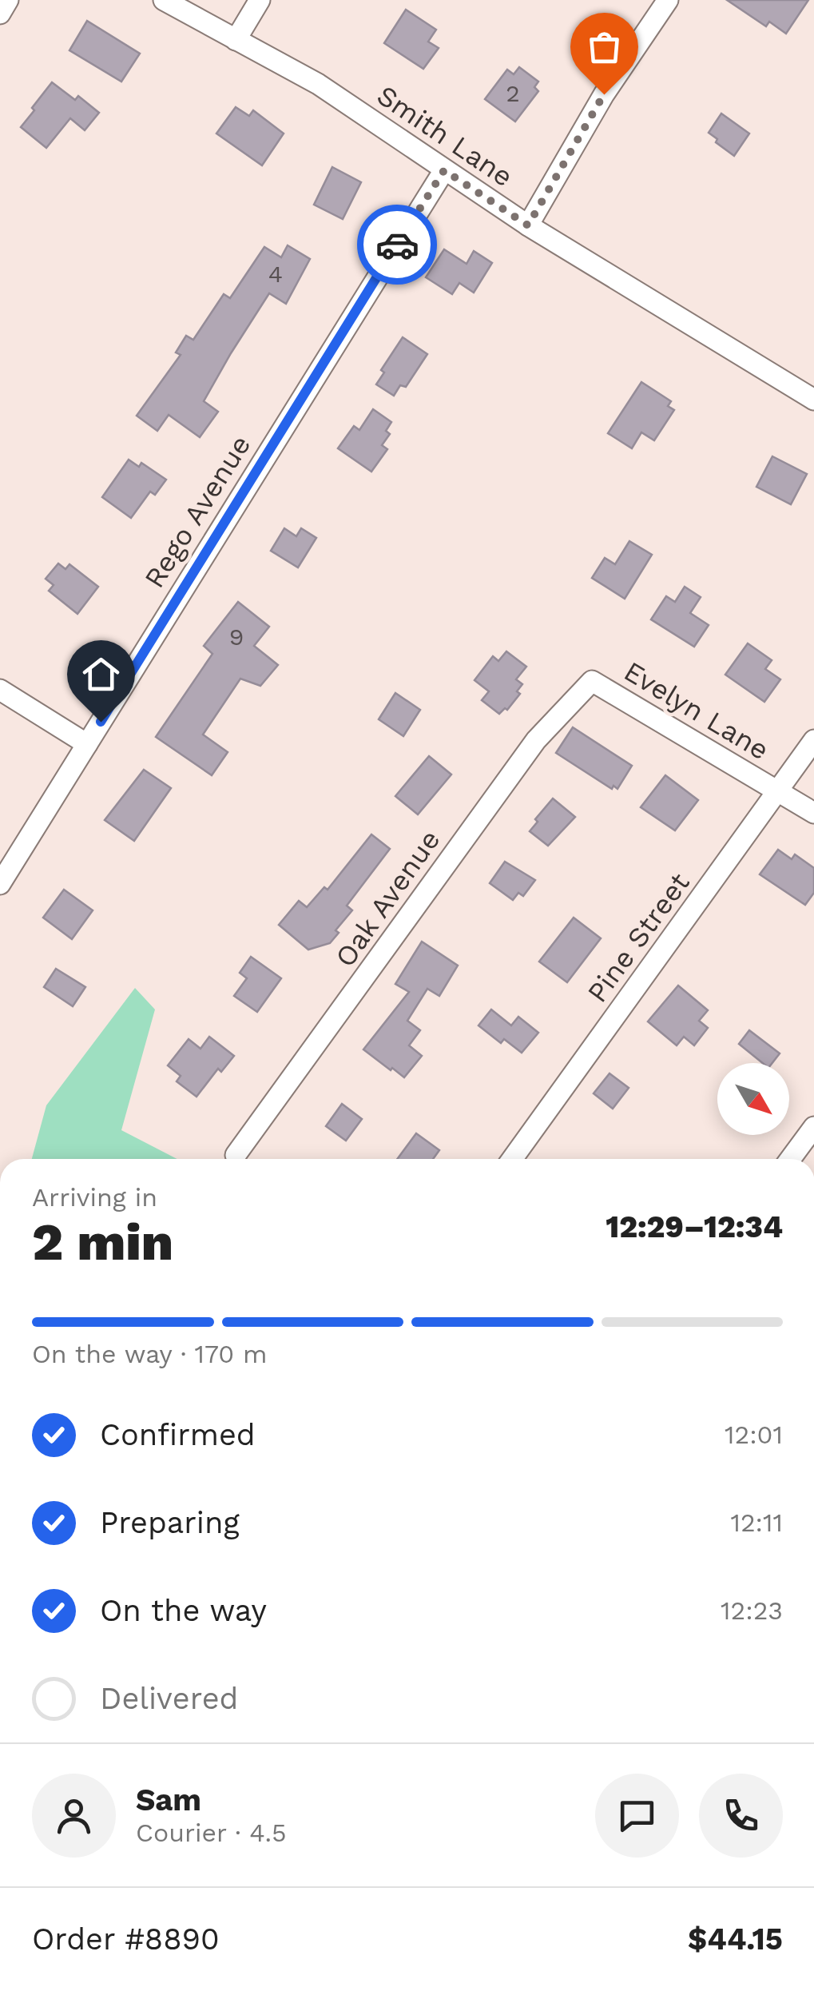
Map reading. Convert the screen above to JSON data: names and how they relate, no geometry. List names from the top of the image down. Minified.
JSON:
{"streets":{"street":["Smith Lane","Rego Avenue","Evelyn Lane","Oak Avenue","Pine Street"]},"crossings":[["Smith Lane","Rego Avenue"],["Evelyn Lane","Oak Avenue"],["Evelyn Lane","Pine Street"]],"house_numbers":["2","4","9"],"north":"bottom right","page":{"heading":["2 min","Arriving in","12:29–12:34"],"panel":["Sam","Courier · 4.5","Order #8890","$44.15"],"bar":"On the way · 170 m","list":[["Confirmed","12:01"],["Preparing","12:11"],["On the way","12:23"],"Delivered"]}}
